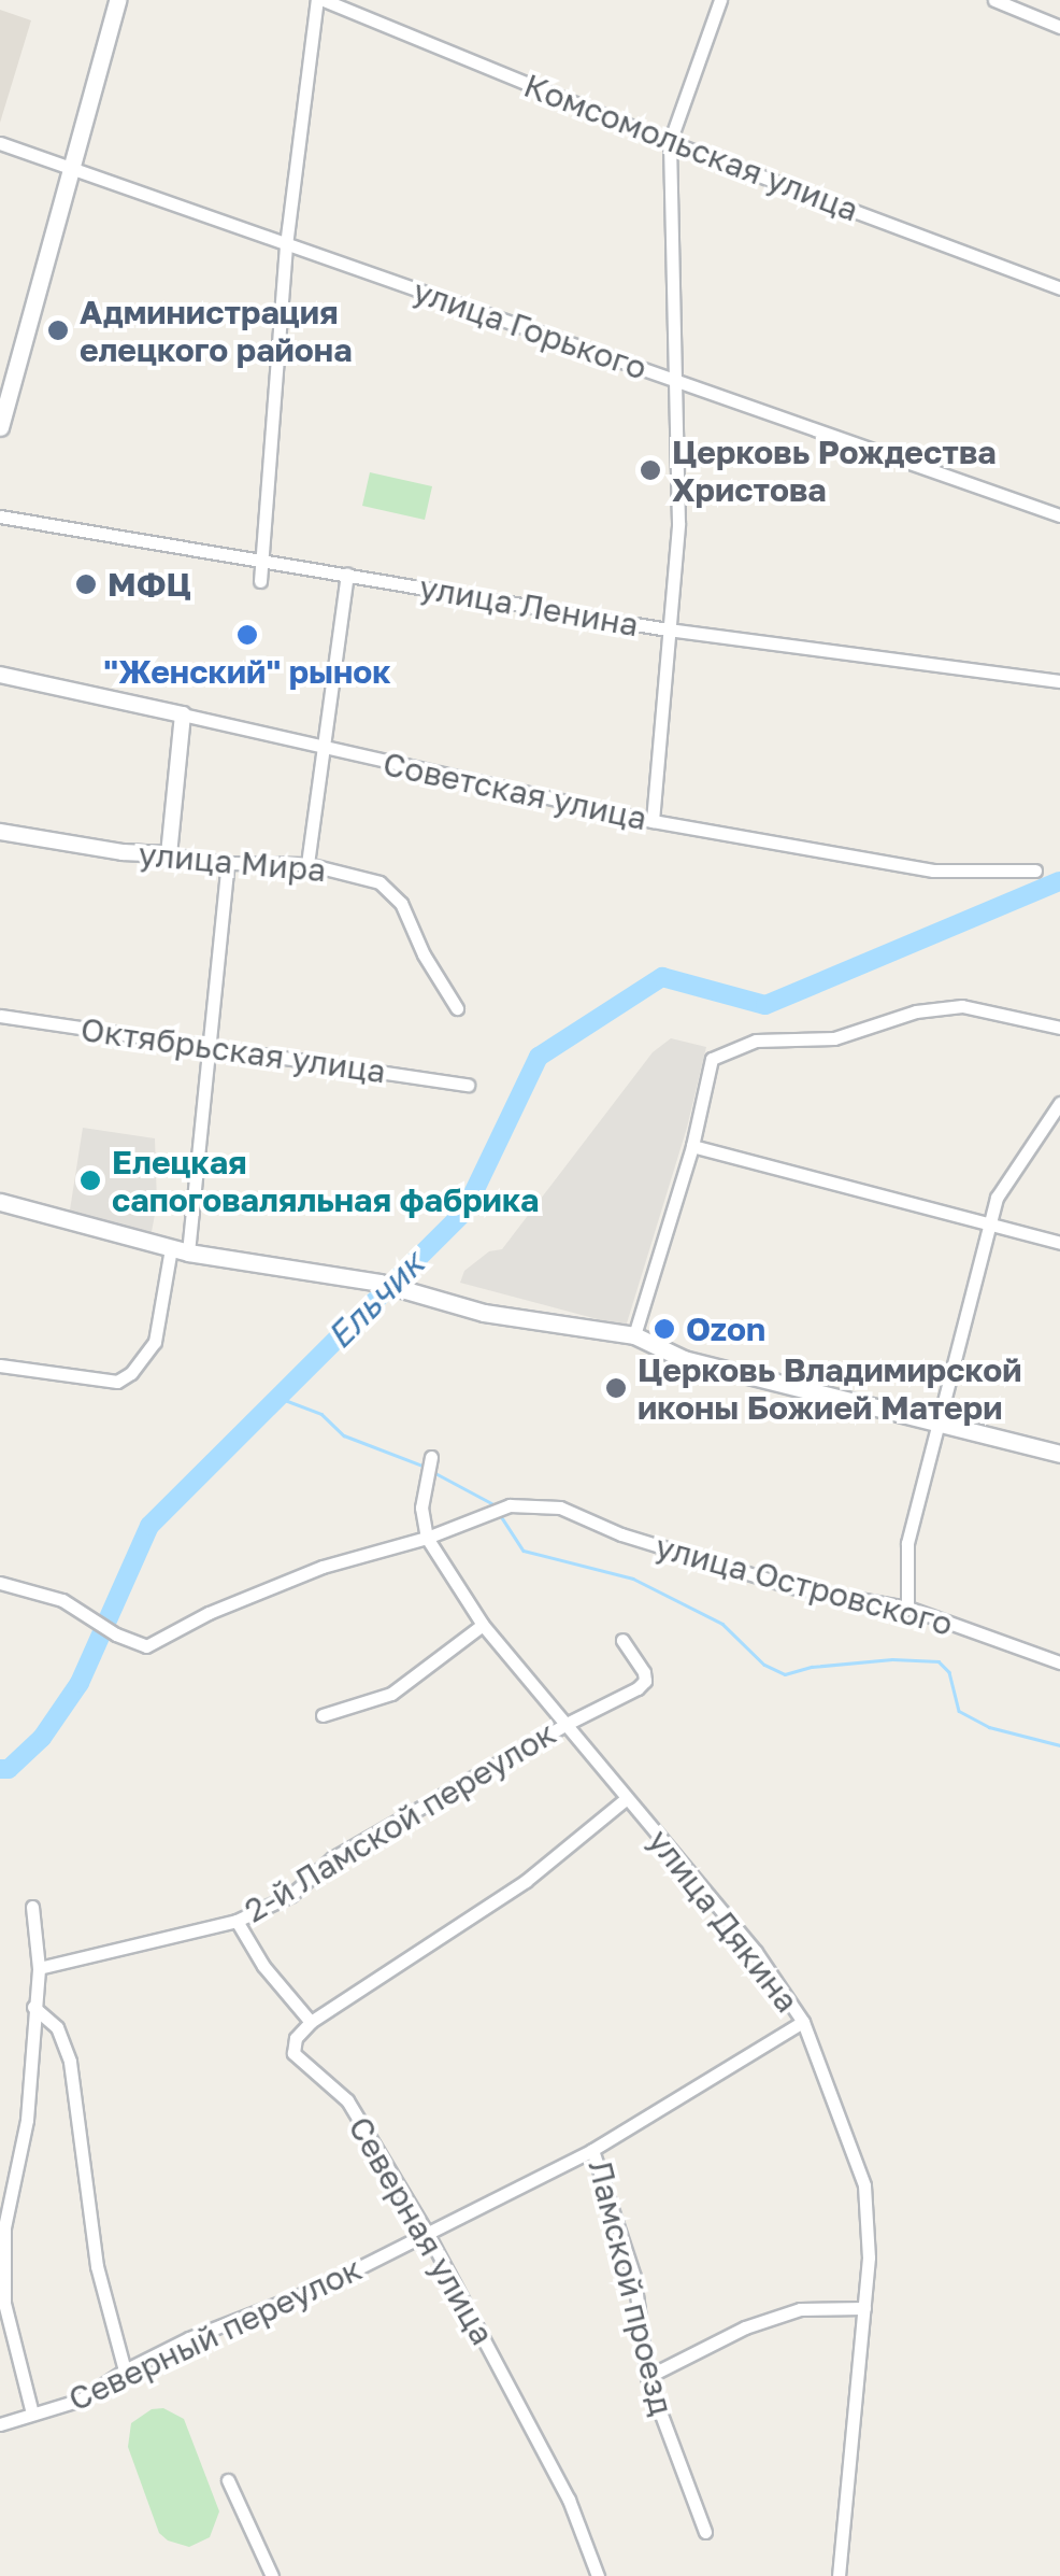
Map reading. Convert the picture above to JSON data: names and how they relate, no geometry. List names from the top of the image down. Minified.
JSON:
{"streets":{"street":["Комсомольская улица","улица Горького","улица Ленина","Советская улица","улица Мира","Октябрьская улица","улица Островского","2-й Ламской переулок","улица Дякина","Северная улица","Ламской проезд","Северный переулок"]},"crossings":[["улица Островского","улица Дякина"],["2-й Ламской переулок","улица Дякина"],["улица Дякина","Ламской проезд"],["Северная улица","Северный переулок"],["Ламской проезд","Северный переулок"]],"water":["Ельчик"],"places":["Администрация елецкого района","Церковь Рождества Христова","МФЦ","\"Женский\" рынок","Елецкая сапоговаляльная фабрика","Ozon","Церковь Владимирской иконы Божией Матери"]}
